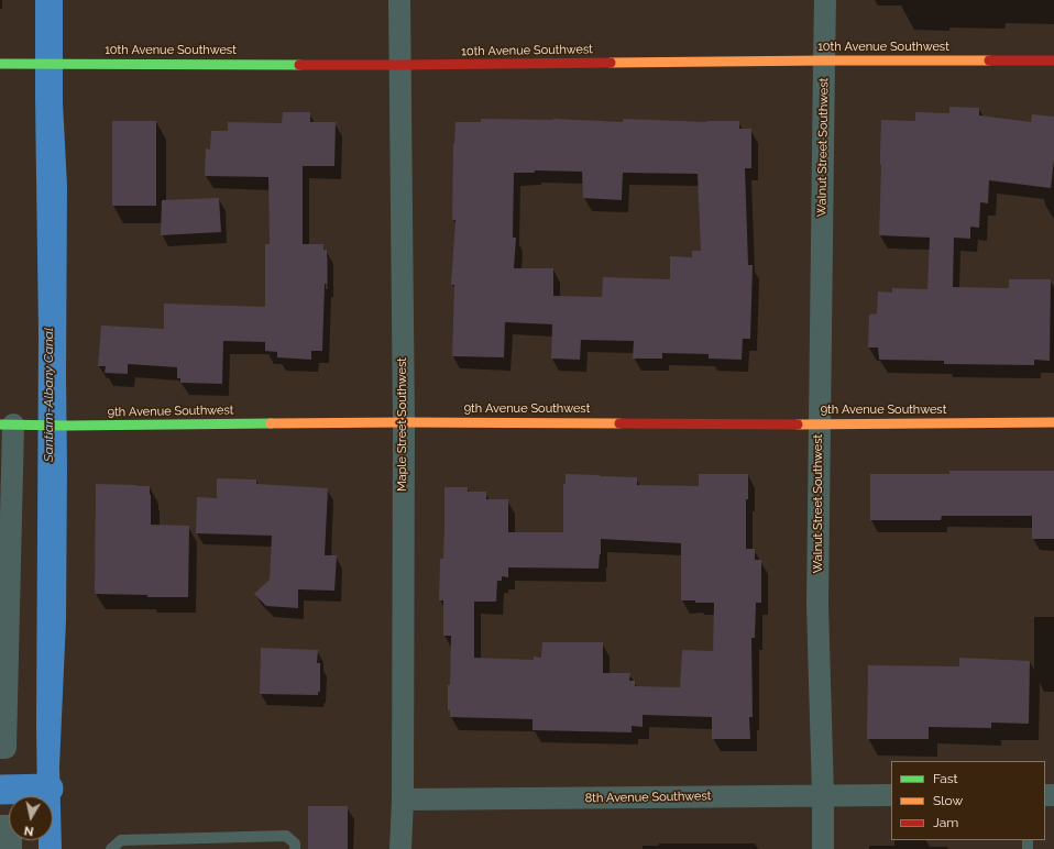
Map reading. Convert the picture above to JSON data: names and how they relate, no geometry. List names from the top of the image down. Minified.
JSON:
{"streets":{"street":["10th Avenue Southwest","Walnut Street Southwest","9th Avenue Southwest","Maple Street Southwest","8th Avenue Southwest"]},"crossings":[["10th Avenue Southwest","Walnut Street Southwest"],["10th Avenue Southwest","Maple Street Southwest"],["Walnut Street Southwest","9th Avenue Southwest"],["Walnut Street Southwest","8th Avenue Southwest"],["9th Avenue Southwest","Maple Street Southwest"],["Maple Street Southwest","8th Avenue Southwest"]],"water":["Santiam-Albany Canal"],"legend":["Fast","Slow","Jam"],"north":"bottom"}
